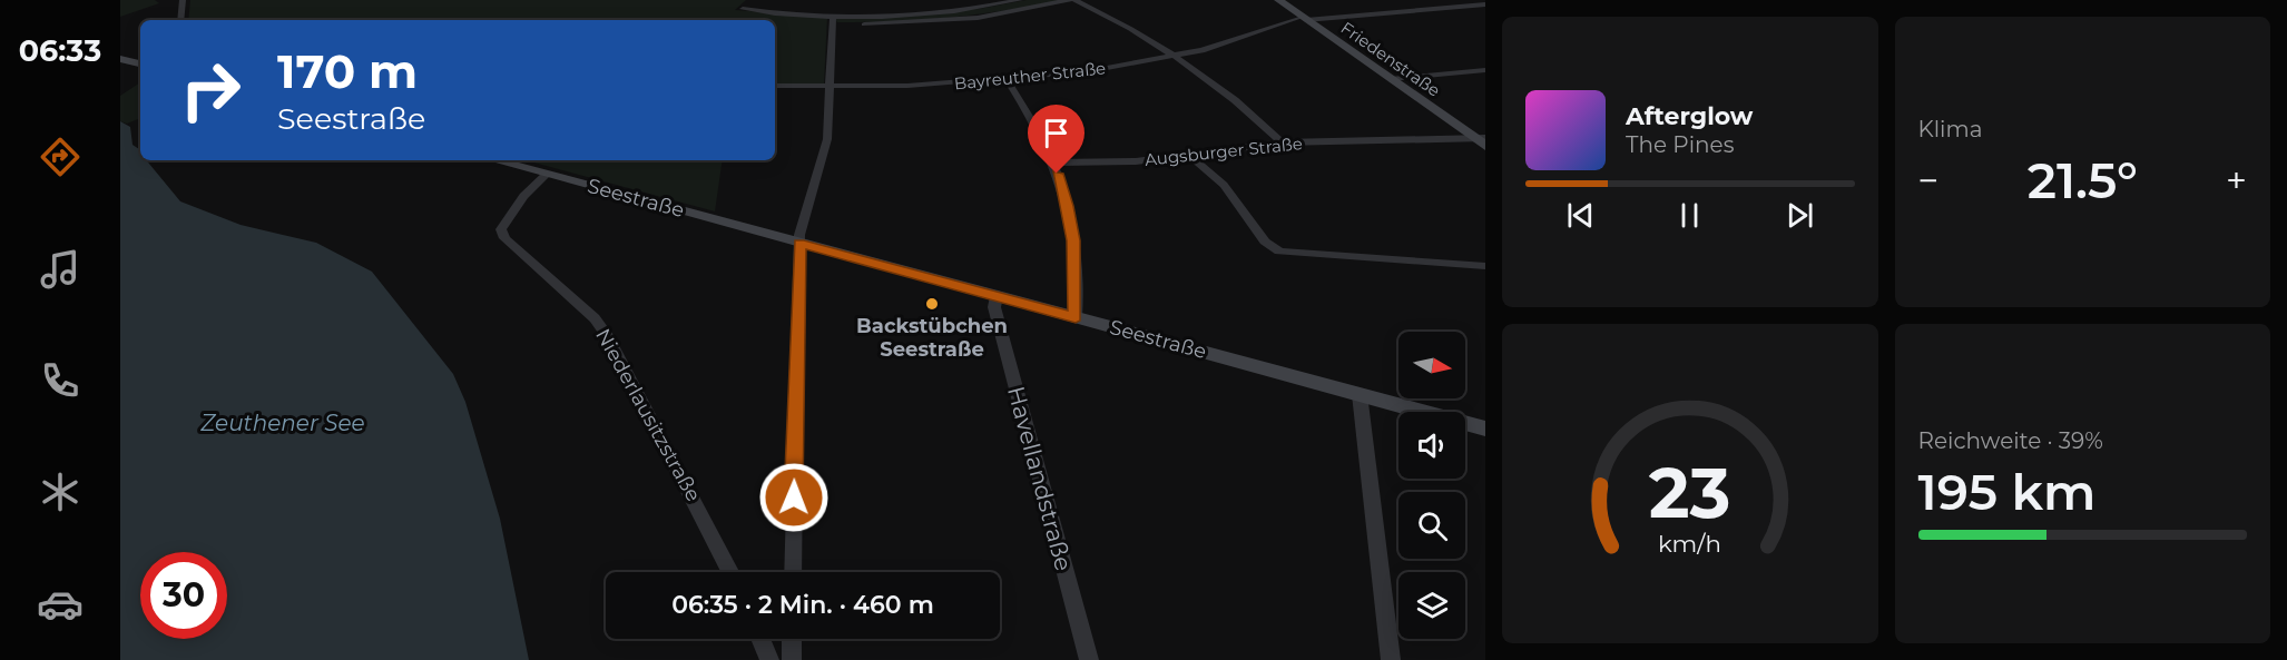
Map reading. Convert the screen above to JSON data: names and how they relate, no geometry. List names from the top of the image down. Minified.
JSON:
{"streets":{"main road":["Friedenstraße","Seestraße"],"street":["Bayreuther Straße","Augsburger Straße","Niederlausitzstraße","Havellandstraße"]},"crossings":[["Friedenstraße","Bayreuther Straße"],["Friedenstraße","Augsburger Straße"],["Seestraße","Niederlausitzstraße"],["Seestraße","Havellandstraße"]],"water":["Zeuthener See"],"places":["Backstübchen Seestraße"],"north":"right","page":{"tabs":"06:33","tile":["Klima",["Reichweite · 39%","195 km"]],"turn":["170 m","Seestraße"],"song":["Afterglow","The Pines"],"heat":["−","21.5°","+"],"limit":"30","trip":"06:35 · 2 Min. · 460 m","gauge":["23","km/h"]}}
